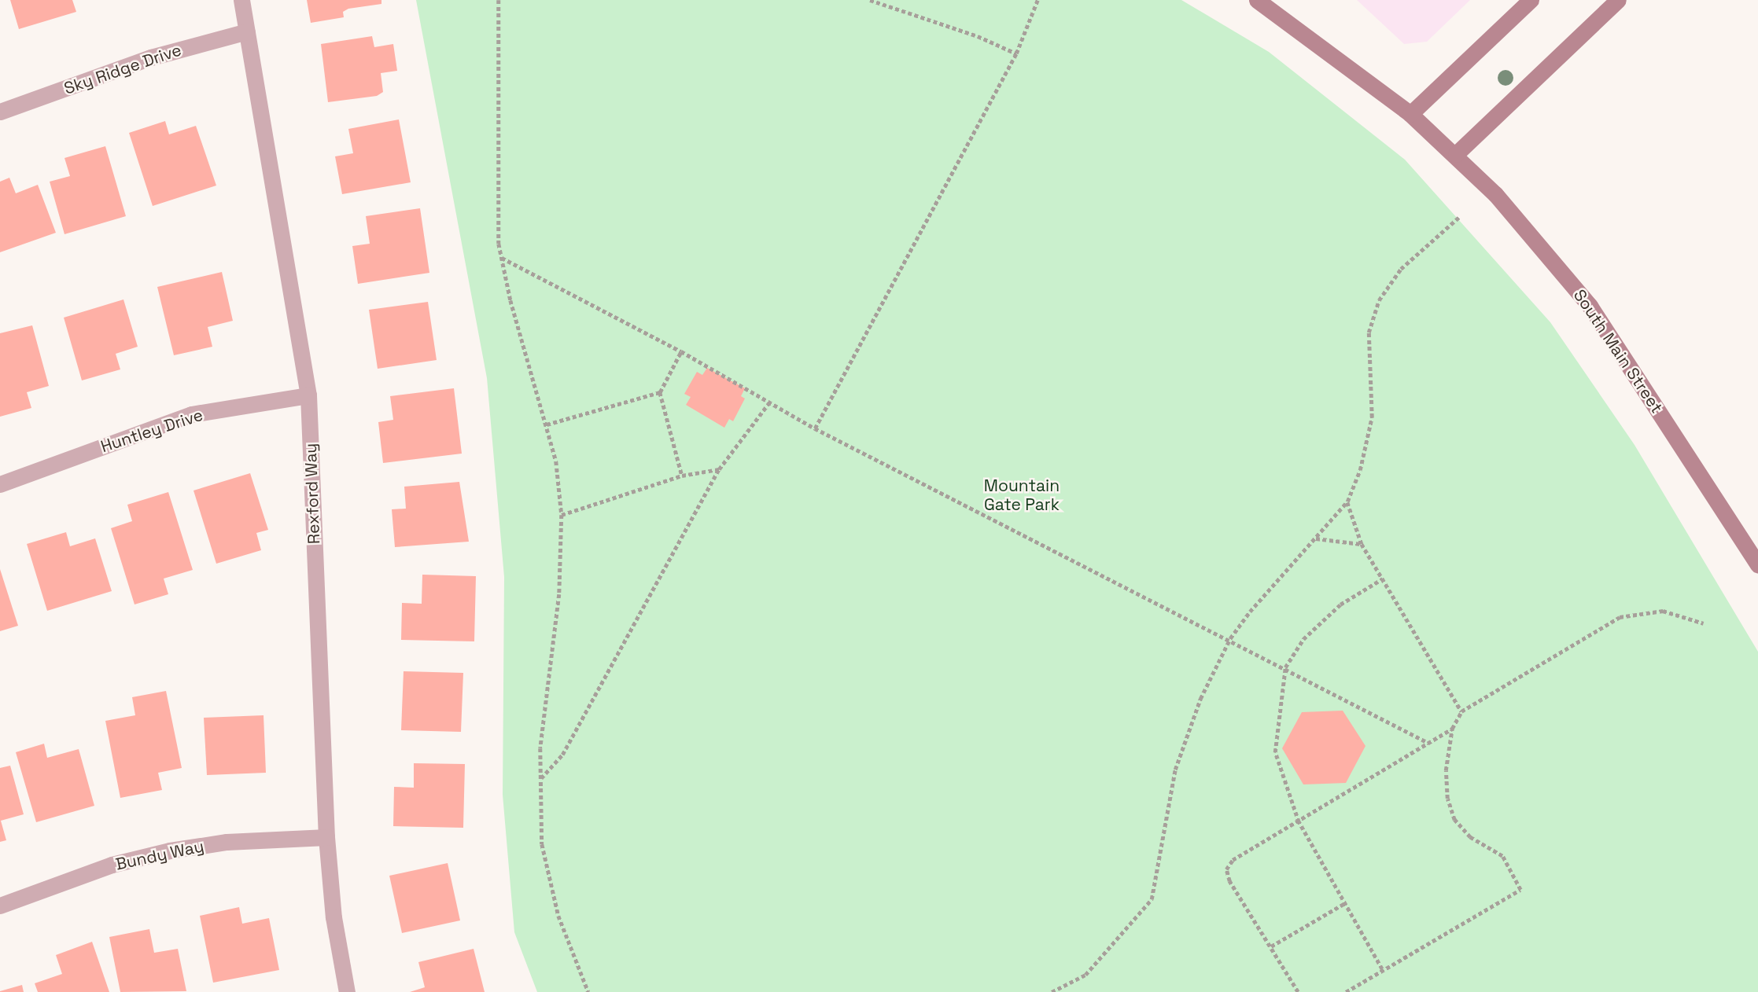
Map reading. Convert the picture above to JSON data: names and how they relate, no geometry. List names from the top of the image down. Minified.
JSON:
{"streets":{"main road":["South Main Street"],"street":["Sky Ridge Drive","Huntley Drive","Rexford Way","Bundy Way"]},"crossings":[["Sky Ridge Drive","Rexford Way"],["Huntley Drive","Rexford Way"],["Rexford Way","Bundy Way"]],"parks":["Mountain Gate Park"]}
